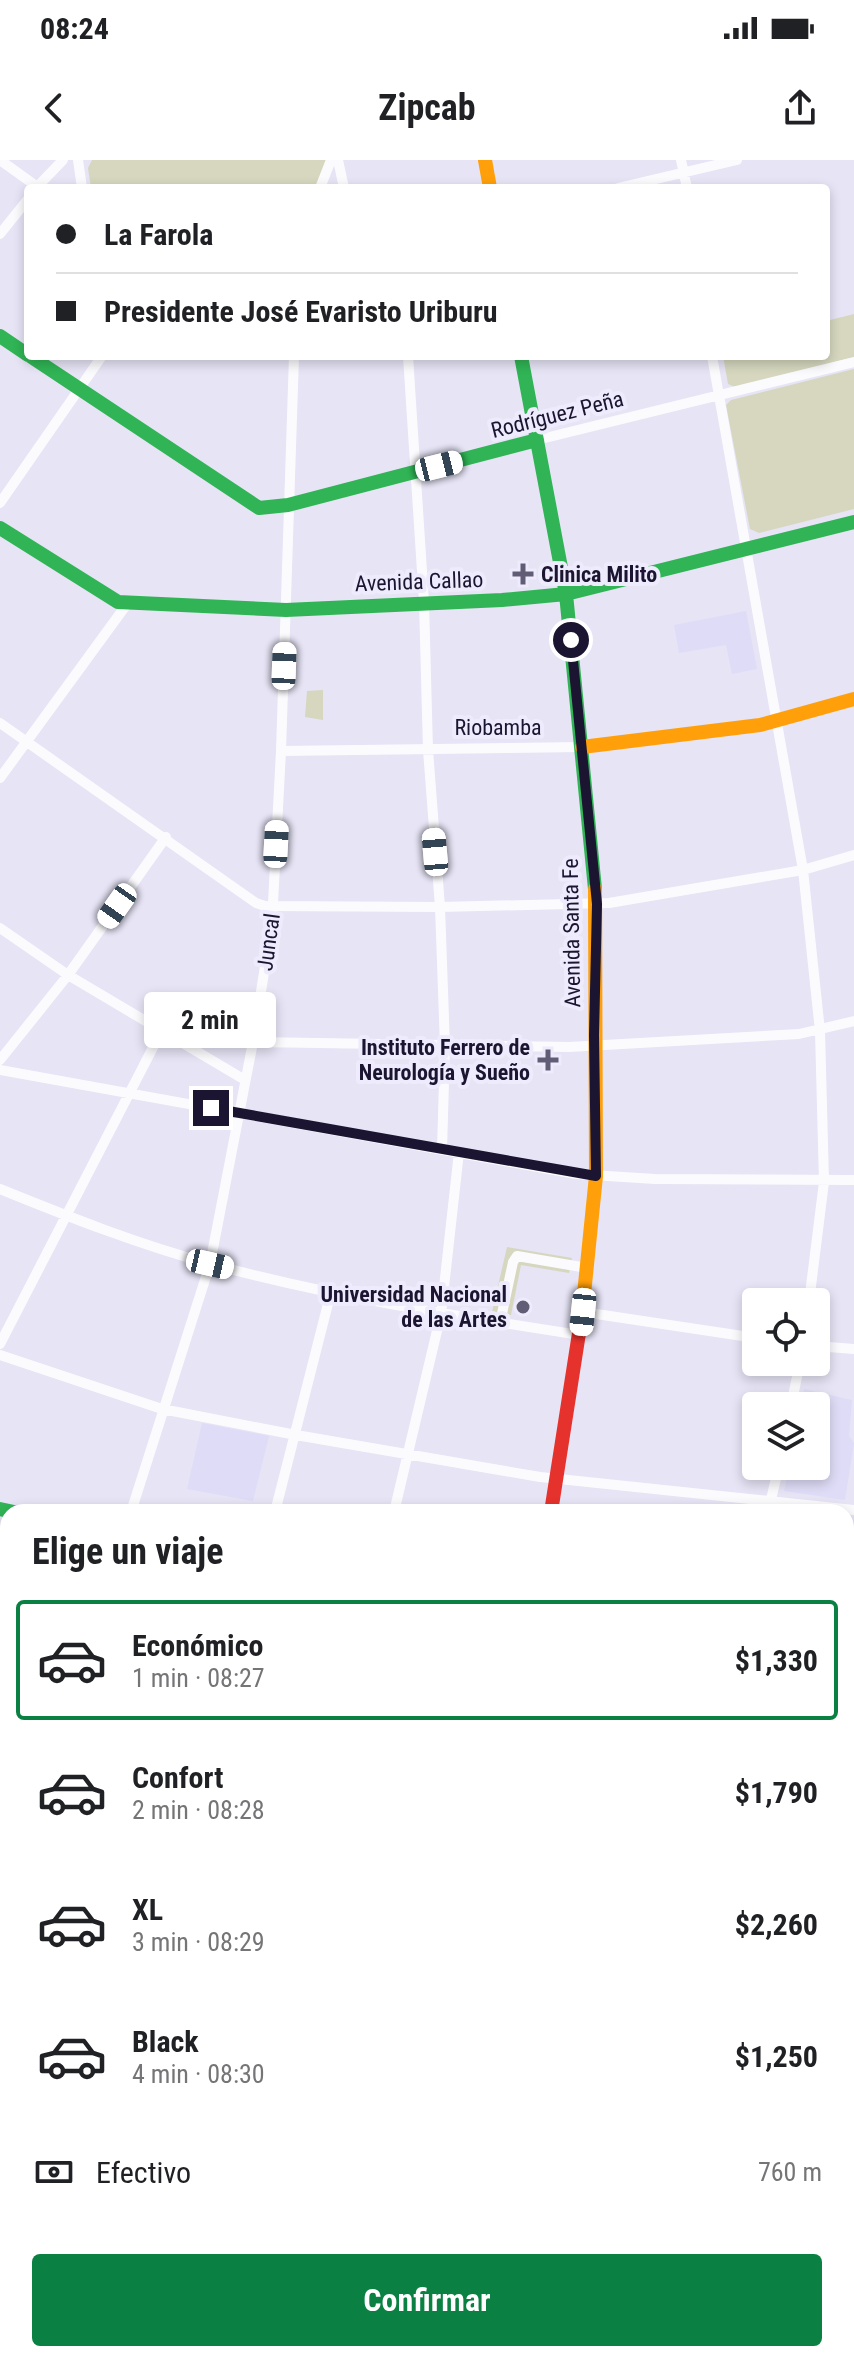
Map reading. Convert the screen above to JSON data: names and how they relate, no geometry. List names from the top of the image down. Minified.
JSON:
{"streets":{"main road":["Rodríguez Peña","Avenida Callao","Riobamba","Avenida Santa Fe"],"street":["Juncal"]},"crossings":[["Rodríguez Peña","Avenida Santa Fe"],["Rodríguez Peña","Juncal"],["Avenida Callao","Avenida Santa Fe"],["Avenida Callao","Juncal"],["Riobamba","Avenida Santa Fe"],["Riobamba","Juncal"]],"places":{"health":["Clinica Milito","Instituto Ferrero de Neurología y Sueño"],"other":["Universidad Nacional de las Artes"]},"page":{"status":"08:24","header":"Zipcab","banner":["La Farola","Presidente José Evaristo Uriburu"],"bubble":"2 min","heading":"Elige un viaje","list":[{"name":"Económico","note":"1 min · 08:27","value":"$1,330"},{"name":"Confort","note":"2 min · 08:28","value":"$1,790"},{"name":"XL","note":"3 min · 08:29","value":"$2,260"},{"name":"Black","note":"4 min · 08:30","value":"$1,250"}],"pay":["Efectivo","760 m"],"buttons":"Confirmar"}}
